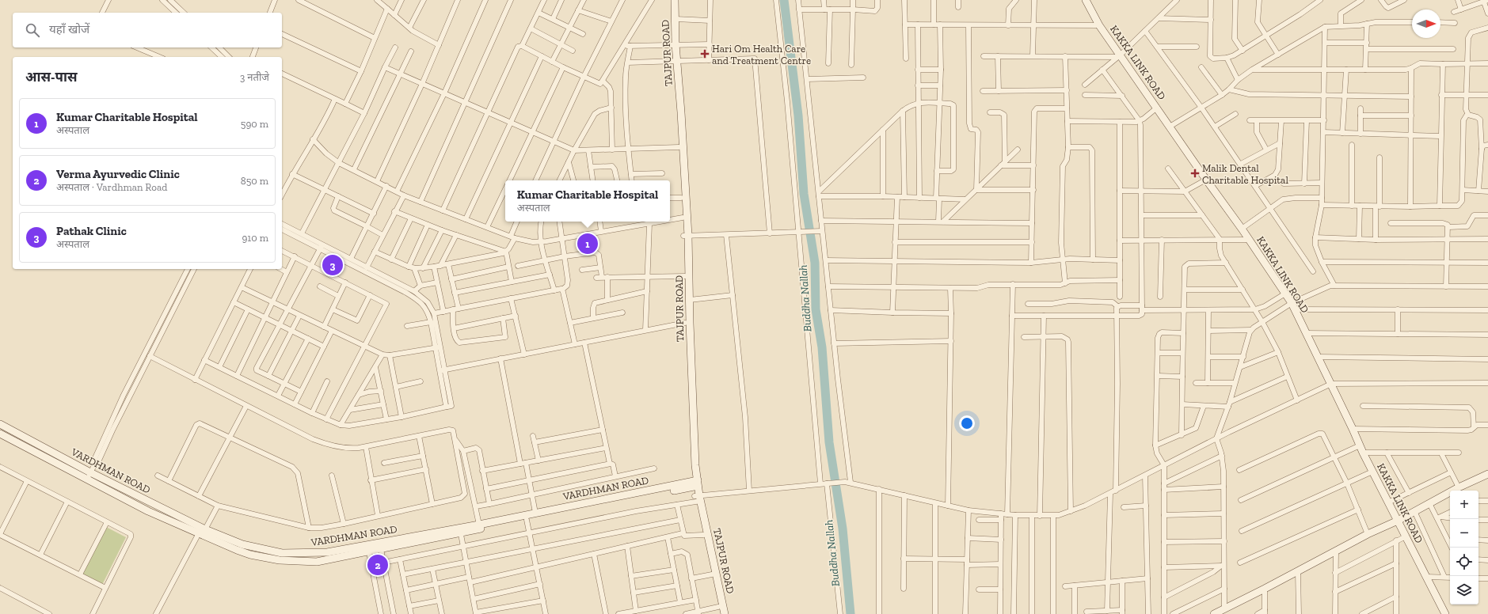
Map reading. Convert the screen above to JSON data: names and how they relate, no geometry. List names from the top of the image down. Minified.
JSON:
{"streets":{"street":["TAJPUR ROAD","KAKKA LINK ROAD","VARDHMAN ROAD"]},"crossings":[["TAJPUR ROAD","VARDHMAN ROAD"]],"water":["Buddha Nallah"],"places":{"health":["Hari Om Health Care and Treatment Centre","Malik Dental Charitable Hospital"]},"north":"right","page":{"search":"यहाँ खोजें","heading":["आस-पास","3 नतीजे"],"list":[{"mark":"1","name":"Kumar Charitable Hospital","note":"अस्पताल","value":"590 m"},{"mark":"2","name":"Verma Ayurvedic Clinic","note":"अस्पताल · Vardhman Road","value":"850 m"},{"mark":"3","name":"Pathak Clinic","note":"अस्पताल","value":"910 m"}],"popup":["Kumar Charitable Hospital","अस्पताल"],"pins":["1","3","2"],"map_buttons":["+","−"]}}
